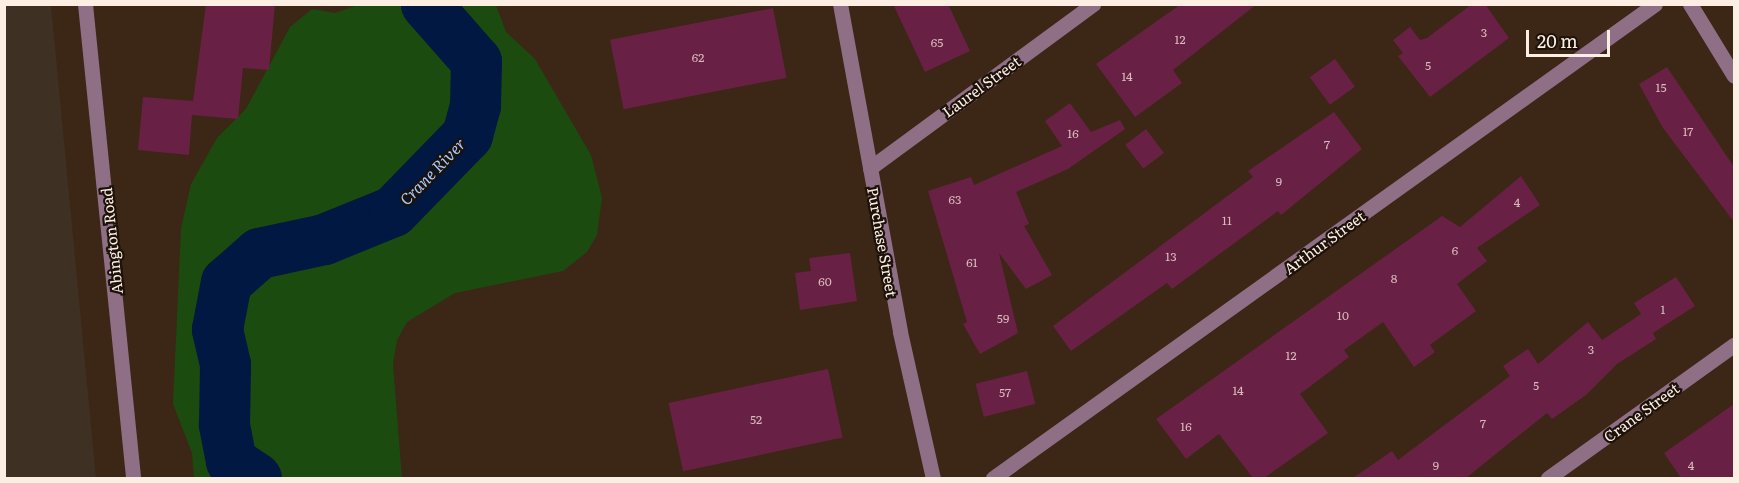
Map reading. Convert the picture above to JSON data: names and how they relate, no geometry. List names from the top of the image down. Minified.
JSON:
{"streets":{"street":["Laurel Street","Abington Road","Purchase Street","Arthur Street","Crane Street"]},"crossings":[["Laurel Street","Purchase Street"]],"water":["Crane River"],"house_numbers":["3","12","65","62","5","14","15","17","16","7","9","63","4","11","6","13","61","8","60","1","10","59","3","12","5","14","57","52","7","16","9","4"],"scale_bar":"20 m"}
